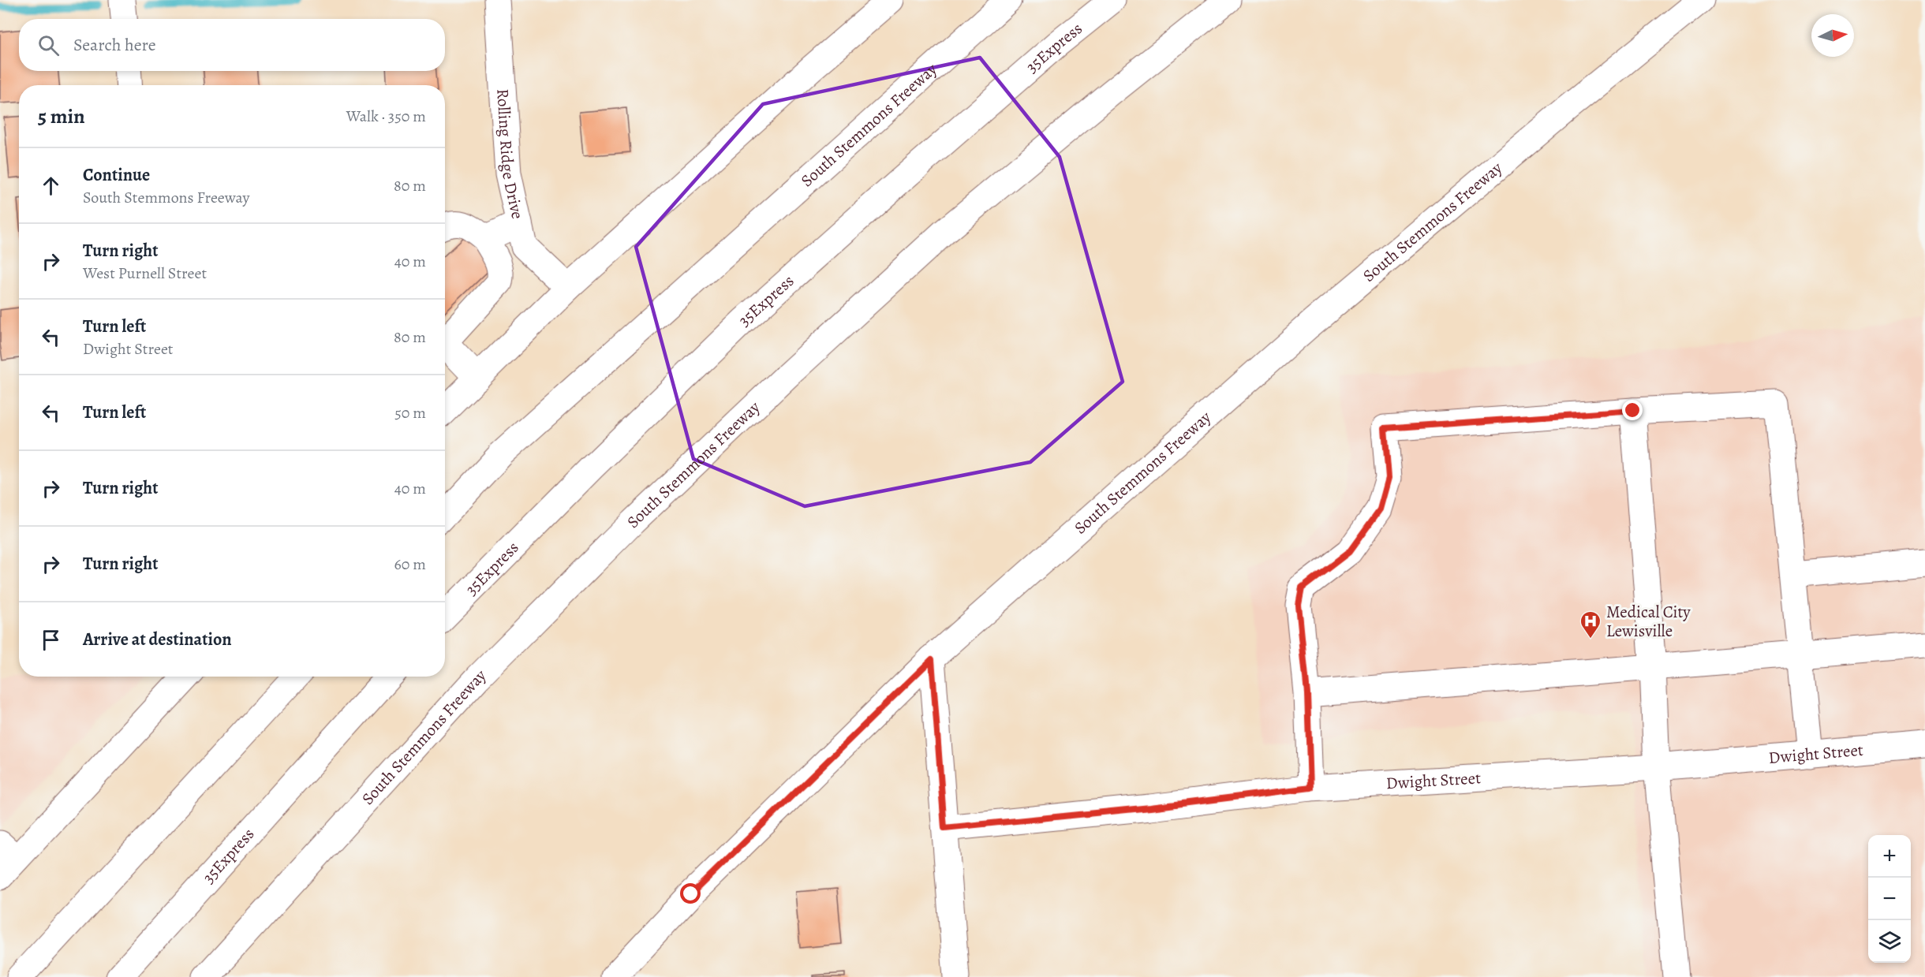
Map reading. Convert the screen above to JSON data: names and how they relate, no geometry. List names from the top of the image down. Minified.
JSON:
{"streets":{"main road":["35Express","South Stemmons Freeway","Rolling Ridge Drive","Dwight Street"]},"places":{"hospital":["Medical City Lewisville"]},"north":"right","page":{"search":"Search here","heading":["5 min","Walk · 350 m"],"list":[["Continue","South Stemmons Freeway","80 m"],["Turn right","West Purnell Street","40 m"],["Turn left","Dwight Street","80 m"],["Turn left","50 m"],["Turn right","40 m"],["Turn right","60 m"],"Arrive at destination"],"map_buttons":["+","−"]}}
